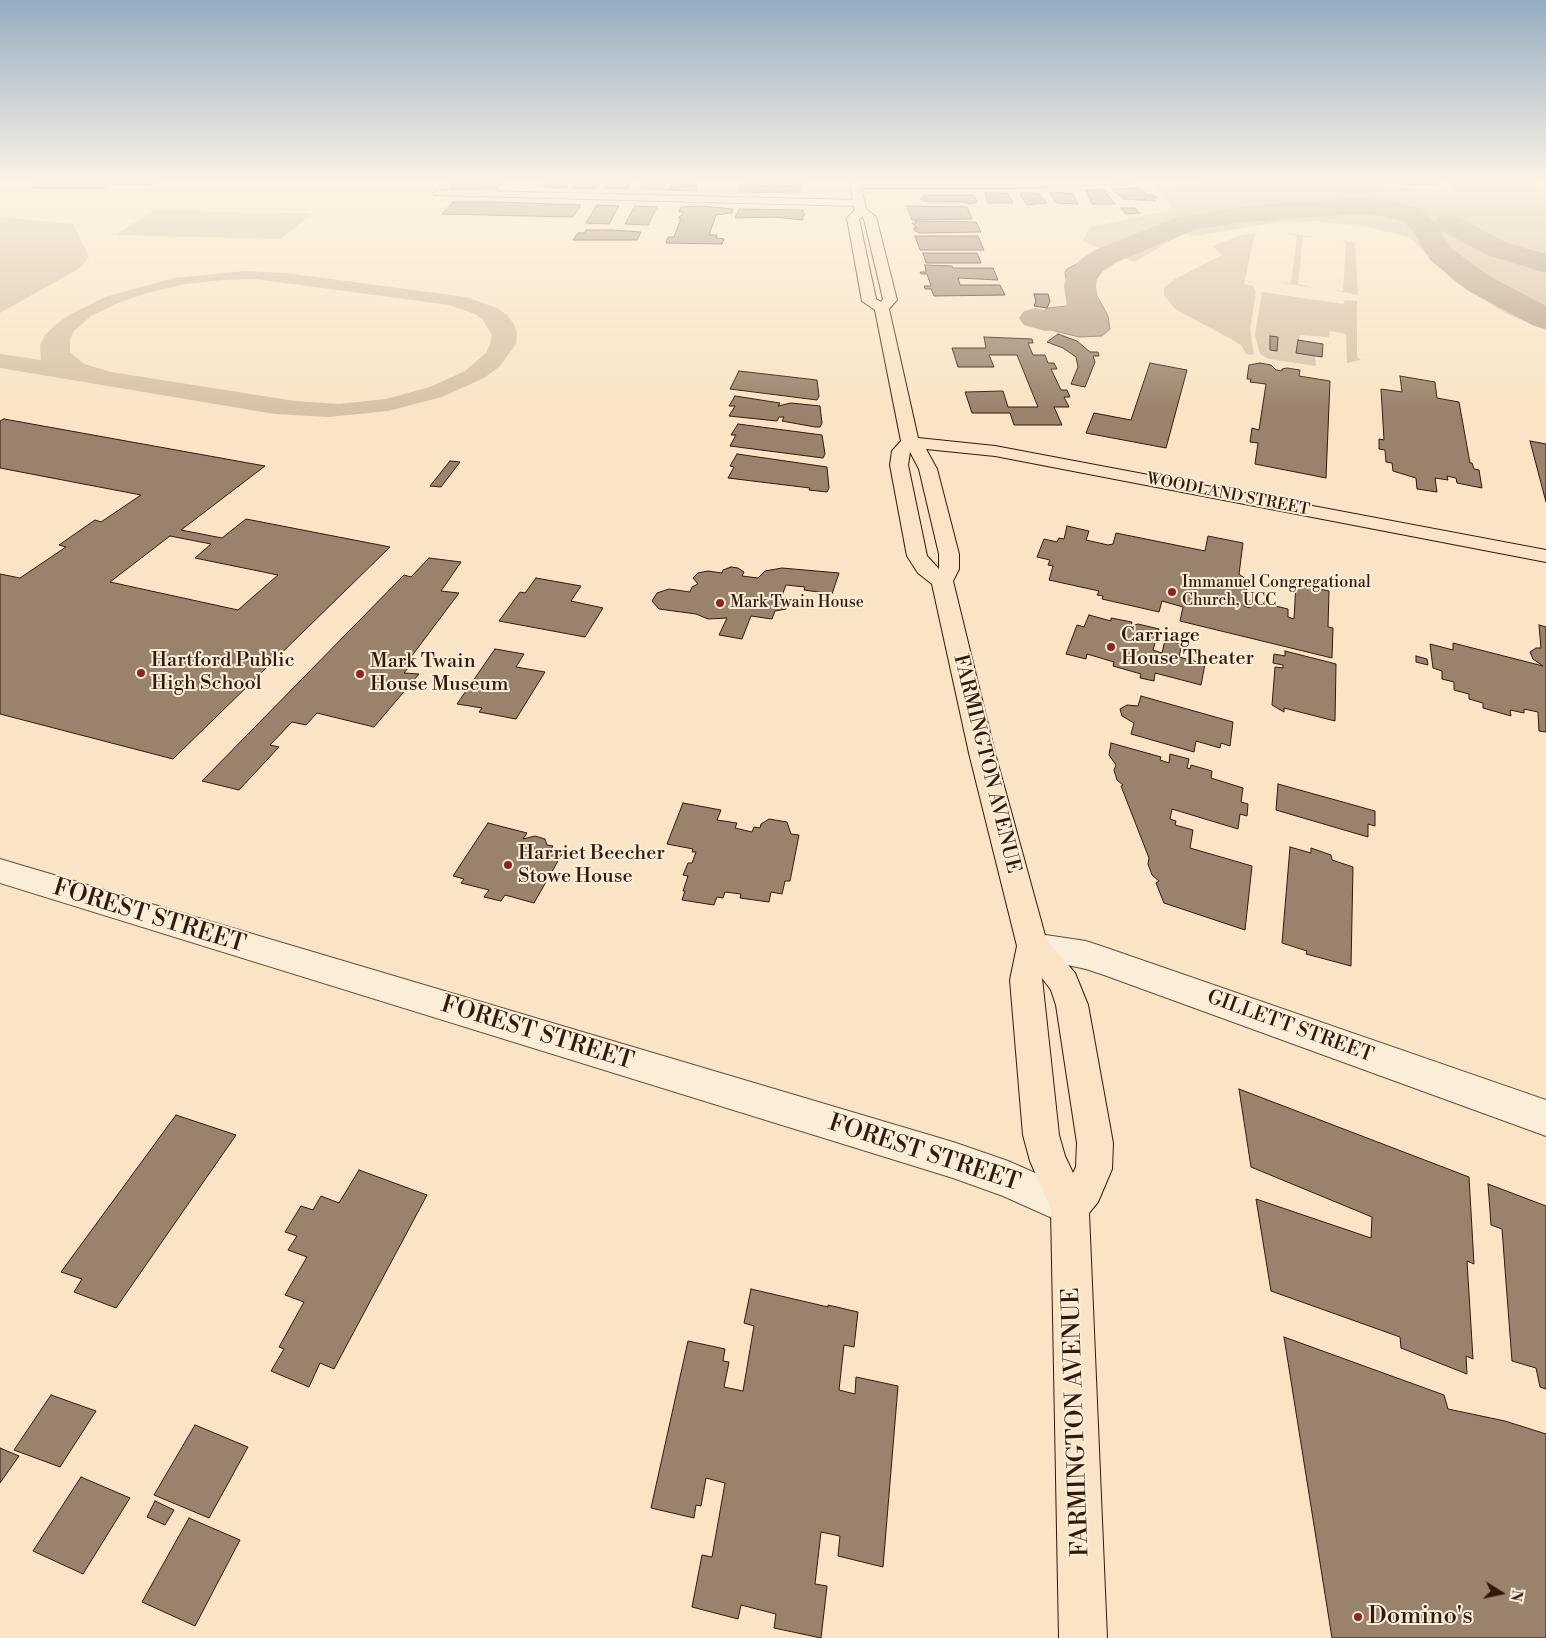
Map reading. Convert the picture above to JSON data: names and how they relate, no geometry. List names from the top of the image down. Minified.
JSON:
{"streets":{"main road":["WOODLAND STREET","FARMINGTON AVENUE"],"street":["FOREST STREET","GILLETT STREET"]},"crossings":[["WOODLAND STREET","FARMINGTON AVENUE"],["FARMINGTON AVENUE","FOREST STREET"],["FARMINGTON AVENUE","GILLETT STREET"]],"places":["Immanuel Congregational Church, UCC","Mark Twain House","Carriage House Theater","Hartford Public High School","Mark Twain House Museum","Harriet Beecher Stowe House","Domino's"],"north":"right"}
